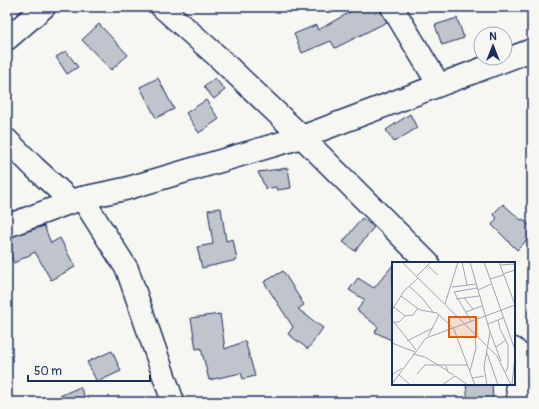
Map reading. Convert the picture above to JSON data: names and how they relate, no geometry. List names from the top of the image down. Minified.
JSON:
{"scale_bar":"50 m","north":"top"}
